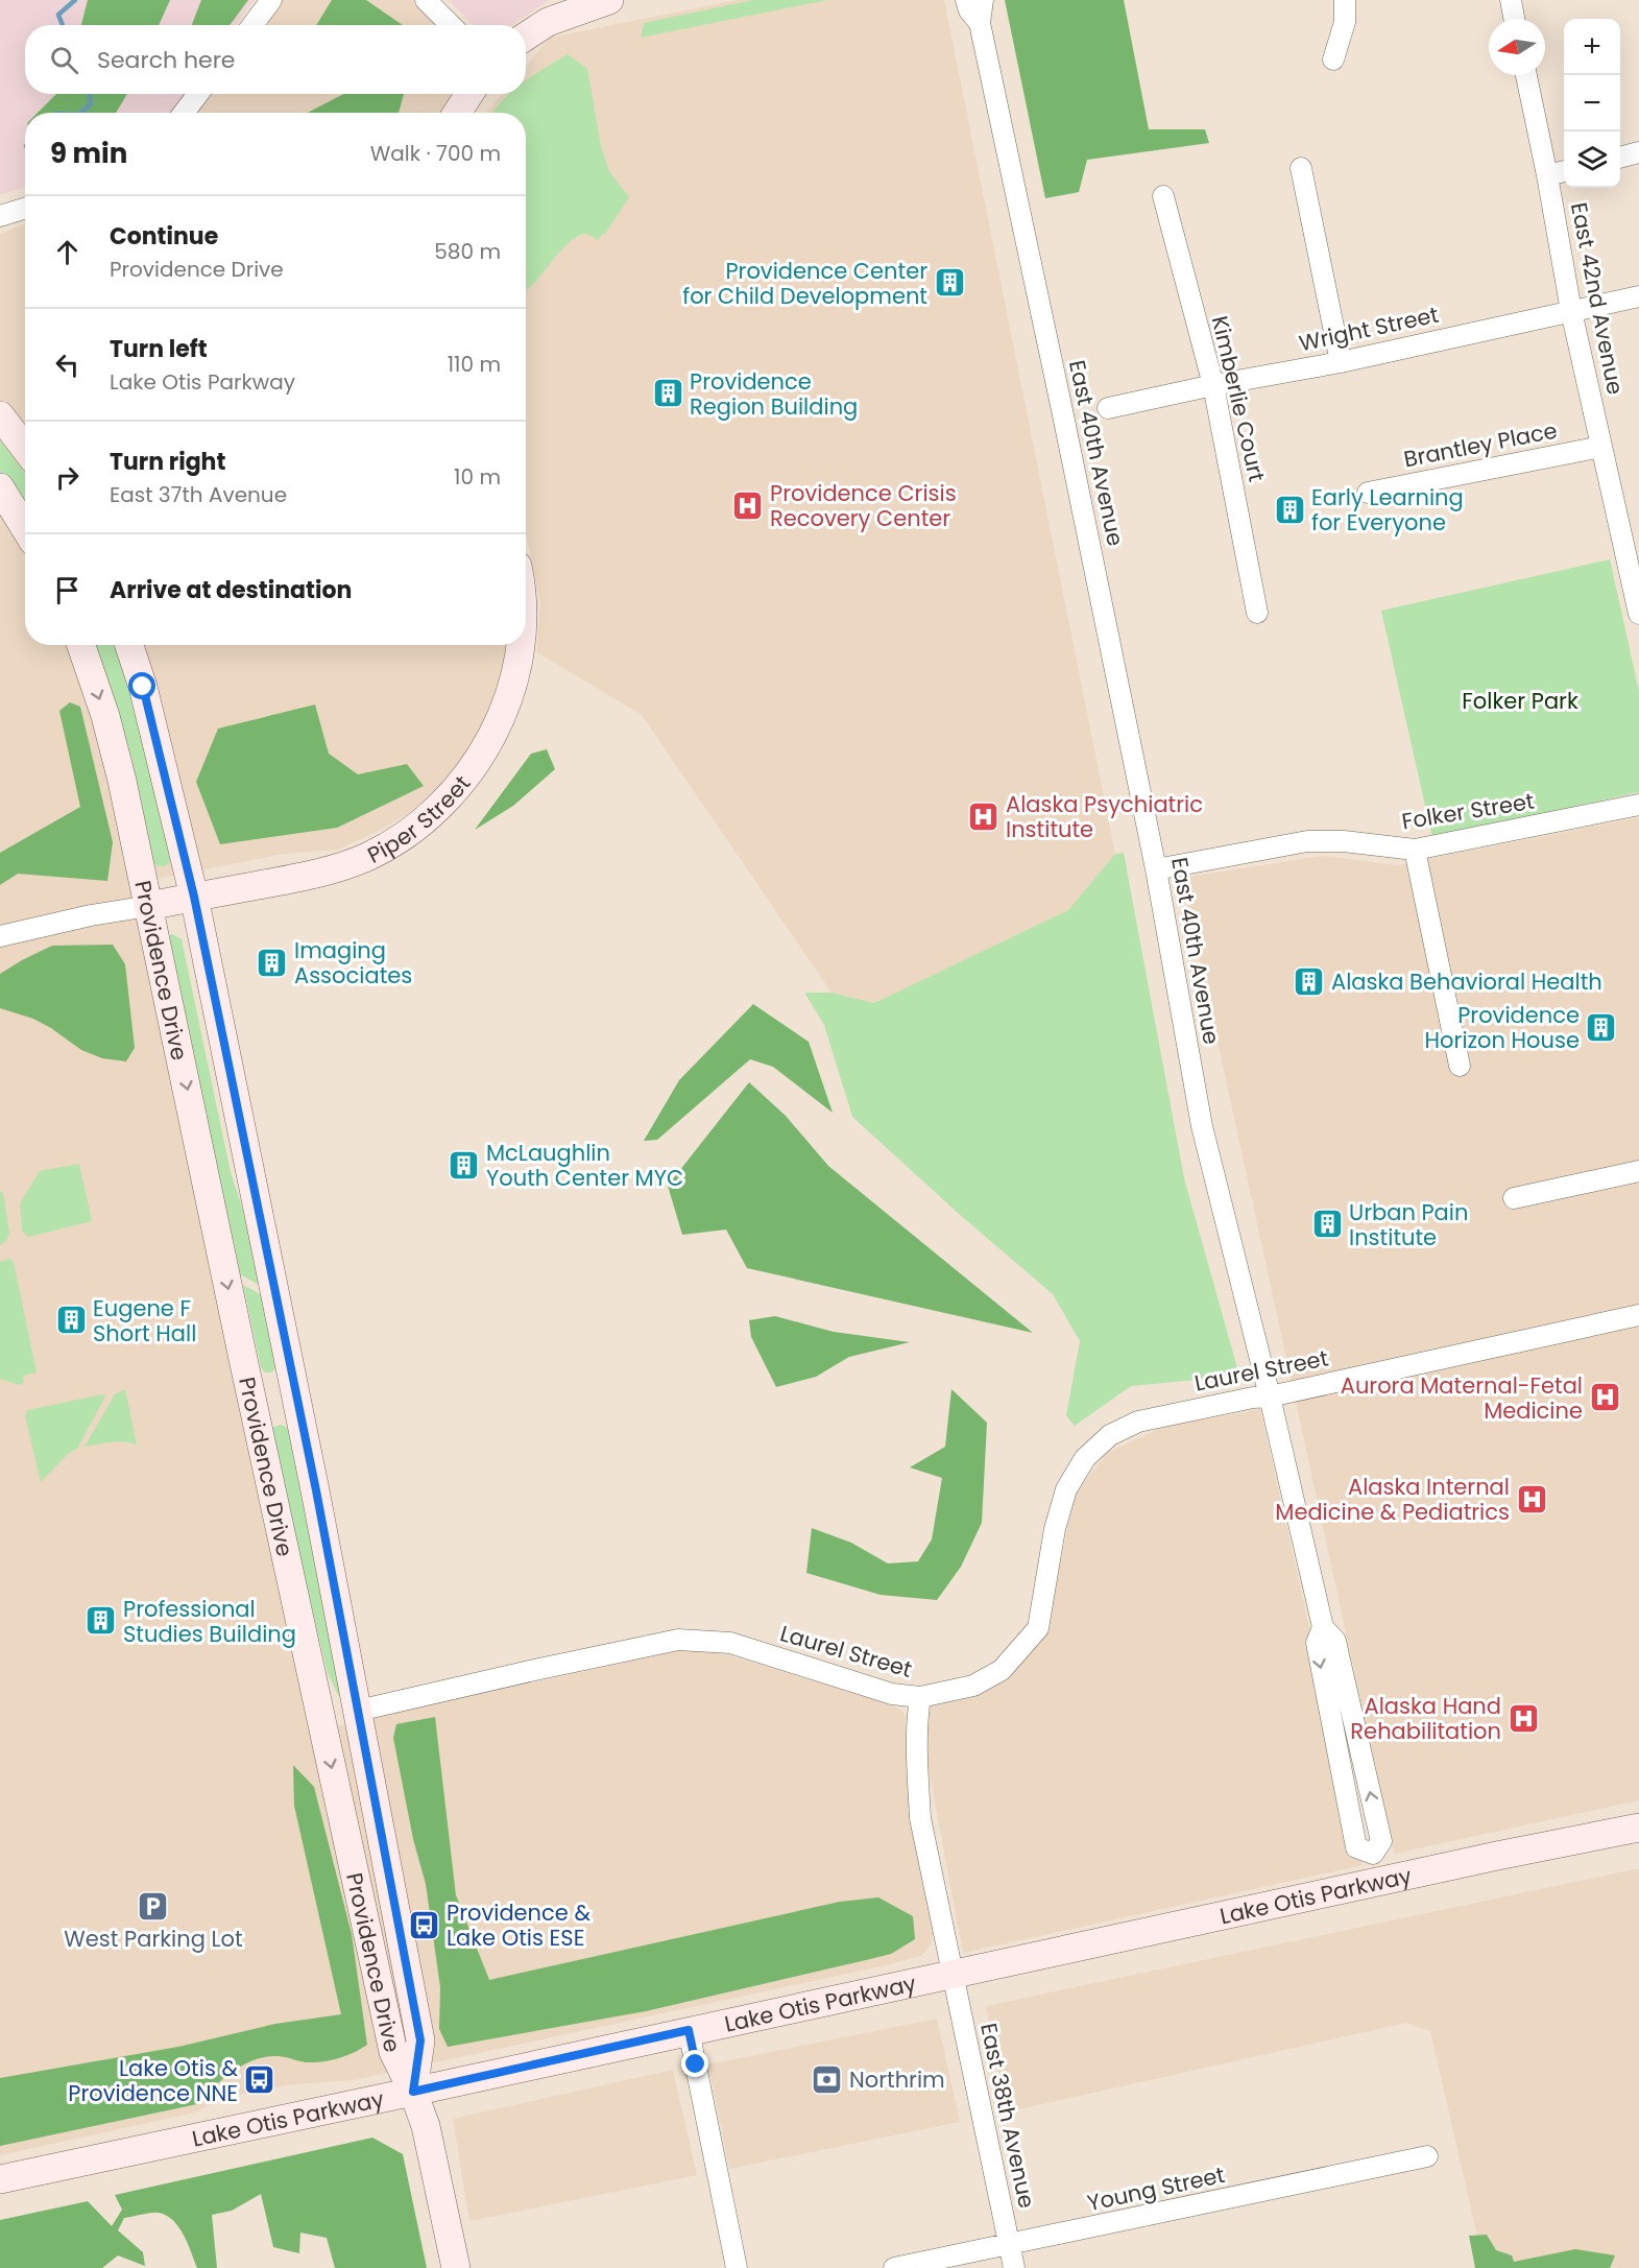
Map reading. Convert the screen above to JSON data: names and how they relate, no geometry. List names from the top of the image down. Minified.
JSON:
{"streets":{"main road":["Piper Street","Providence Drive","Lake Otis Parkway"],"street":["East 42nd Avenue","Wright Street","Kimberlie Court","Brantley Place","East 40th Avenue","Folker Street","Laurel Street","East 38th Avenue","Young Street"]},"crossings":[["East 42nd Avenue","Wright Street"],["East 42nd Avenue","Brantley Place"],["Wright Street","Kimberlie Court"],["East 40th Avenue","Folker Street"],["East 40th Avenue","Laurel Street"],["East 40th Avenue","Lake Otis Parkway"],["Piper Street","Providence Drive"],["Providence Drive","Laurel Street"],["Providence Drive","Lake Otis Parkway"],["Laurel Street","East 38th Avenue"],["Lake Otis Parkway","East 38th Avenue"],["East 38th Avenue","Young Street"]],"parks":["Folker Park"],"places":{"building":["Providence Center for Child Development","Providence Region Building","Early Learning for Everyone","Imaging Associates","Alaska Behavioral Health","Providence Horizon House","McLaughlin Youth Center MYC","Urban Pain Institute","Eugene F Short Hall","Professional Studies Building"],"hospital":["Providence Crisis Recovery Center","Alaska Psychiatric Institute","Aurora Maternal-Fetal Medicine","Alaska Internal Medicine & Pediatrics","Alaska Hand Rehabilitation"],"parking":["West Parking Lot"],"bus stop":["Providence & Lake Otis ESE","Lake Otis & Providence NNE"],"bank":["Northrim"]},"north":"left","page":{"map_buttons":["+","−"],"search":"Search here","heading":["9 min","Walk · 700 m"],"list":[["Continue","Providence Drive","580 m"],["Turn left","Lake Otis Parkway","110 m"],["Turn right","East 37th Avenue","10 m"],"Arrive at destination"]}}
